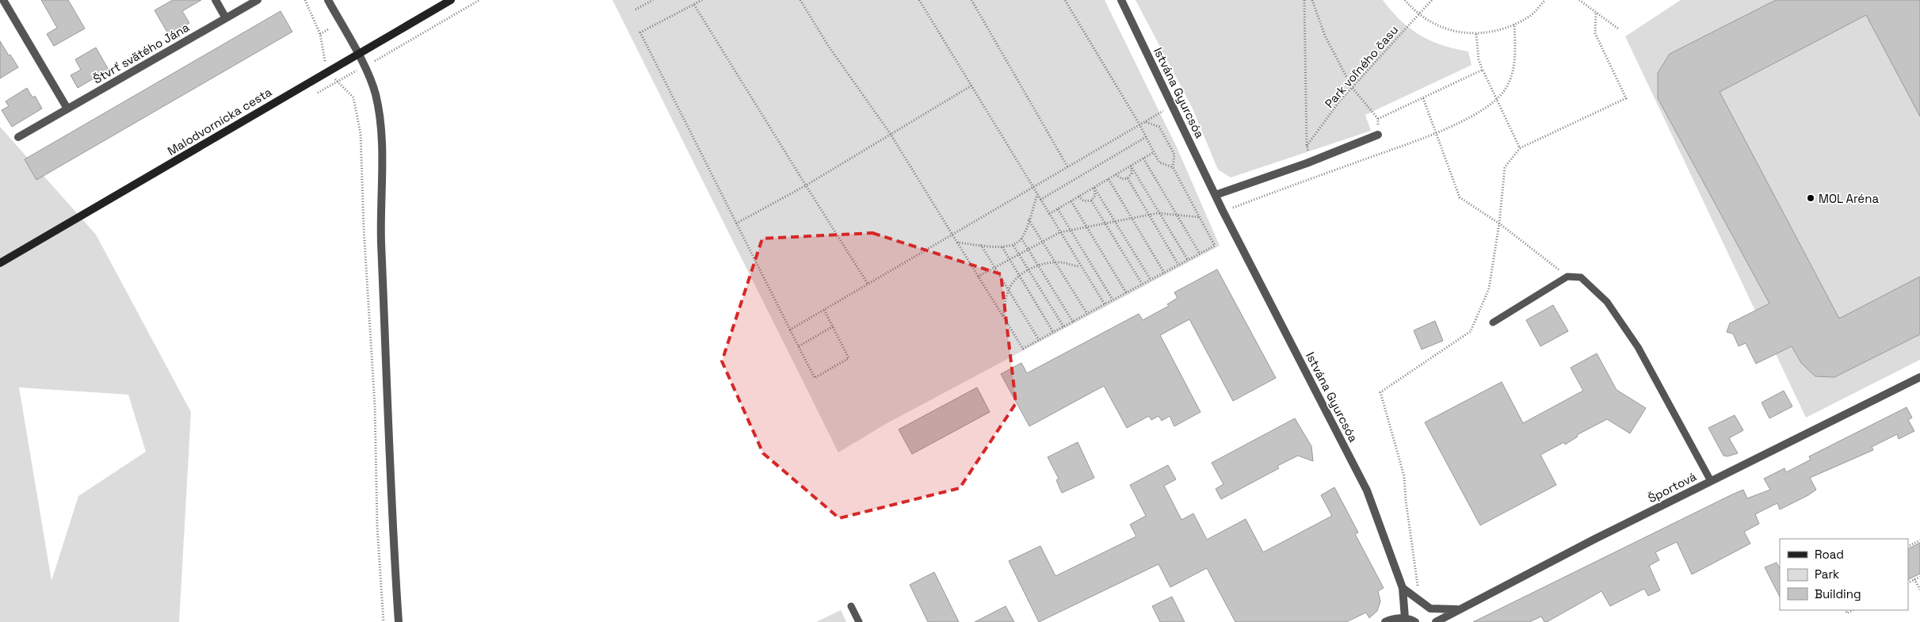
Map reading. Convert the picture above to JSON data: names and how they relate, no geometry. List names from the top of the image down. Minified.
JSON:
{"streets":{"street":["Štvrť svätého Jána","Istvána Gyurcsóa","Malodvornícka cesta","Športová"],"path":["Park voľného času"]},"places":["MOL Aréna"],"legend":["Road","Park","Building"]}
